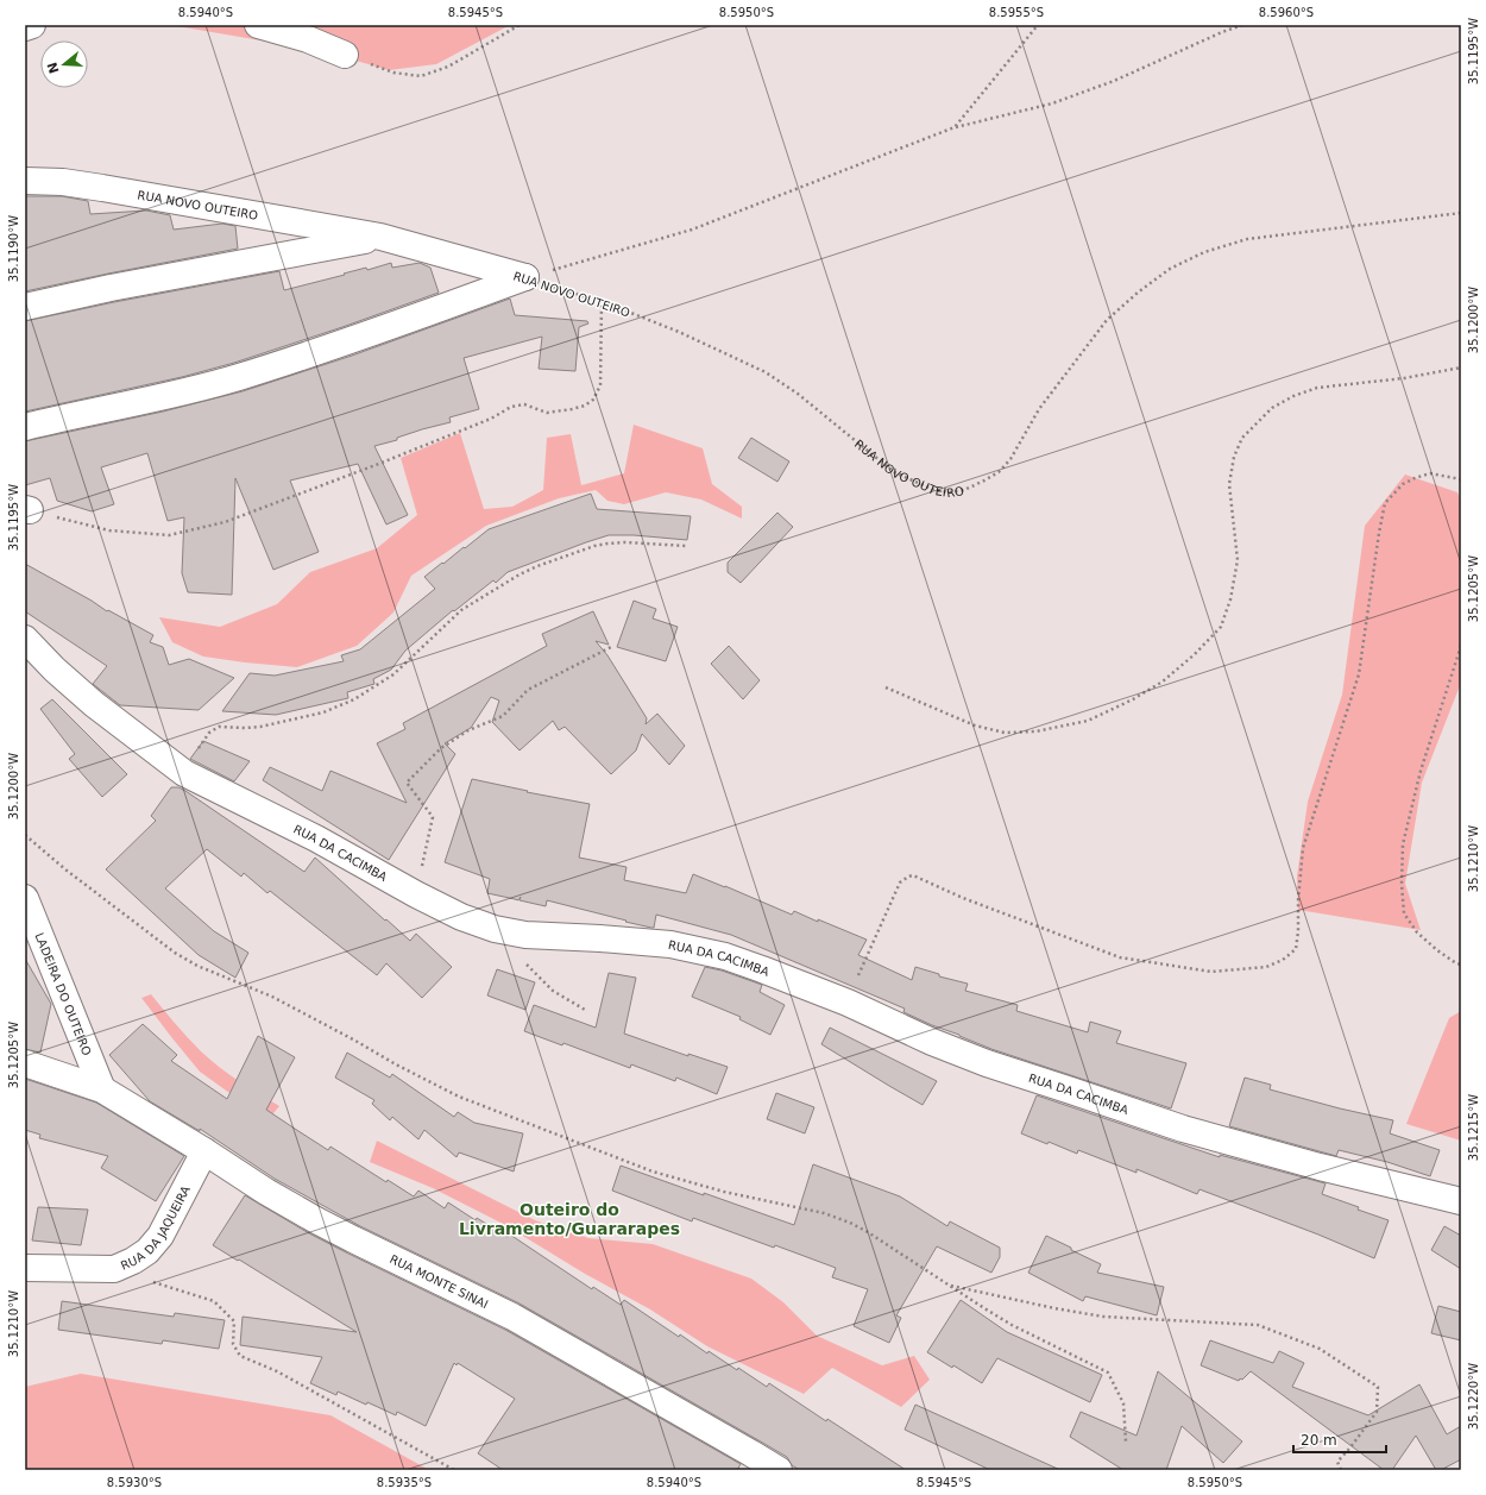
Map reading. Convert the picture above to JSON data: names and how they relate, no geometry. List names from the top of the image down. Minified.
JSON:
{"streets":{"street":["RUA NOVO OUTEIRO","RUA DA CACIMBA","LADEIRA DO OUTEIRO","RUA DA JAQUEIRA","RUA MONTE SINAI"]},"crossings":[["LADEIRA DO OUTEIRO","RUA MONTE SINAI"],["RUA DA JAQUEIRA","RUA MONTE SINAI"]],"districts":["Outeiro do Livramento/Guararapes"],"scale_bar":"20 m","north":"left","coordinates":["8.5940°S","8.5945°S","8.5950°S","8.5955°S","8.5960°S","35.1195°W","35.1190°W","35.1200°W","35.1205°W","35.1210°W","35.1215°W","35.1220°W","8.5930°S","8.5935°S"]}
